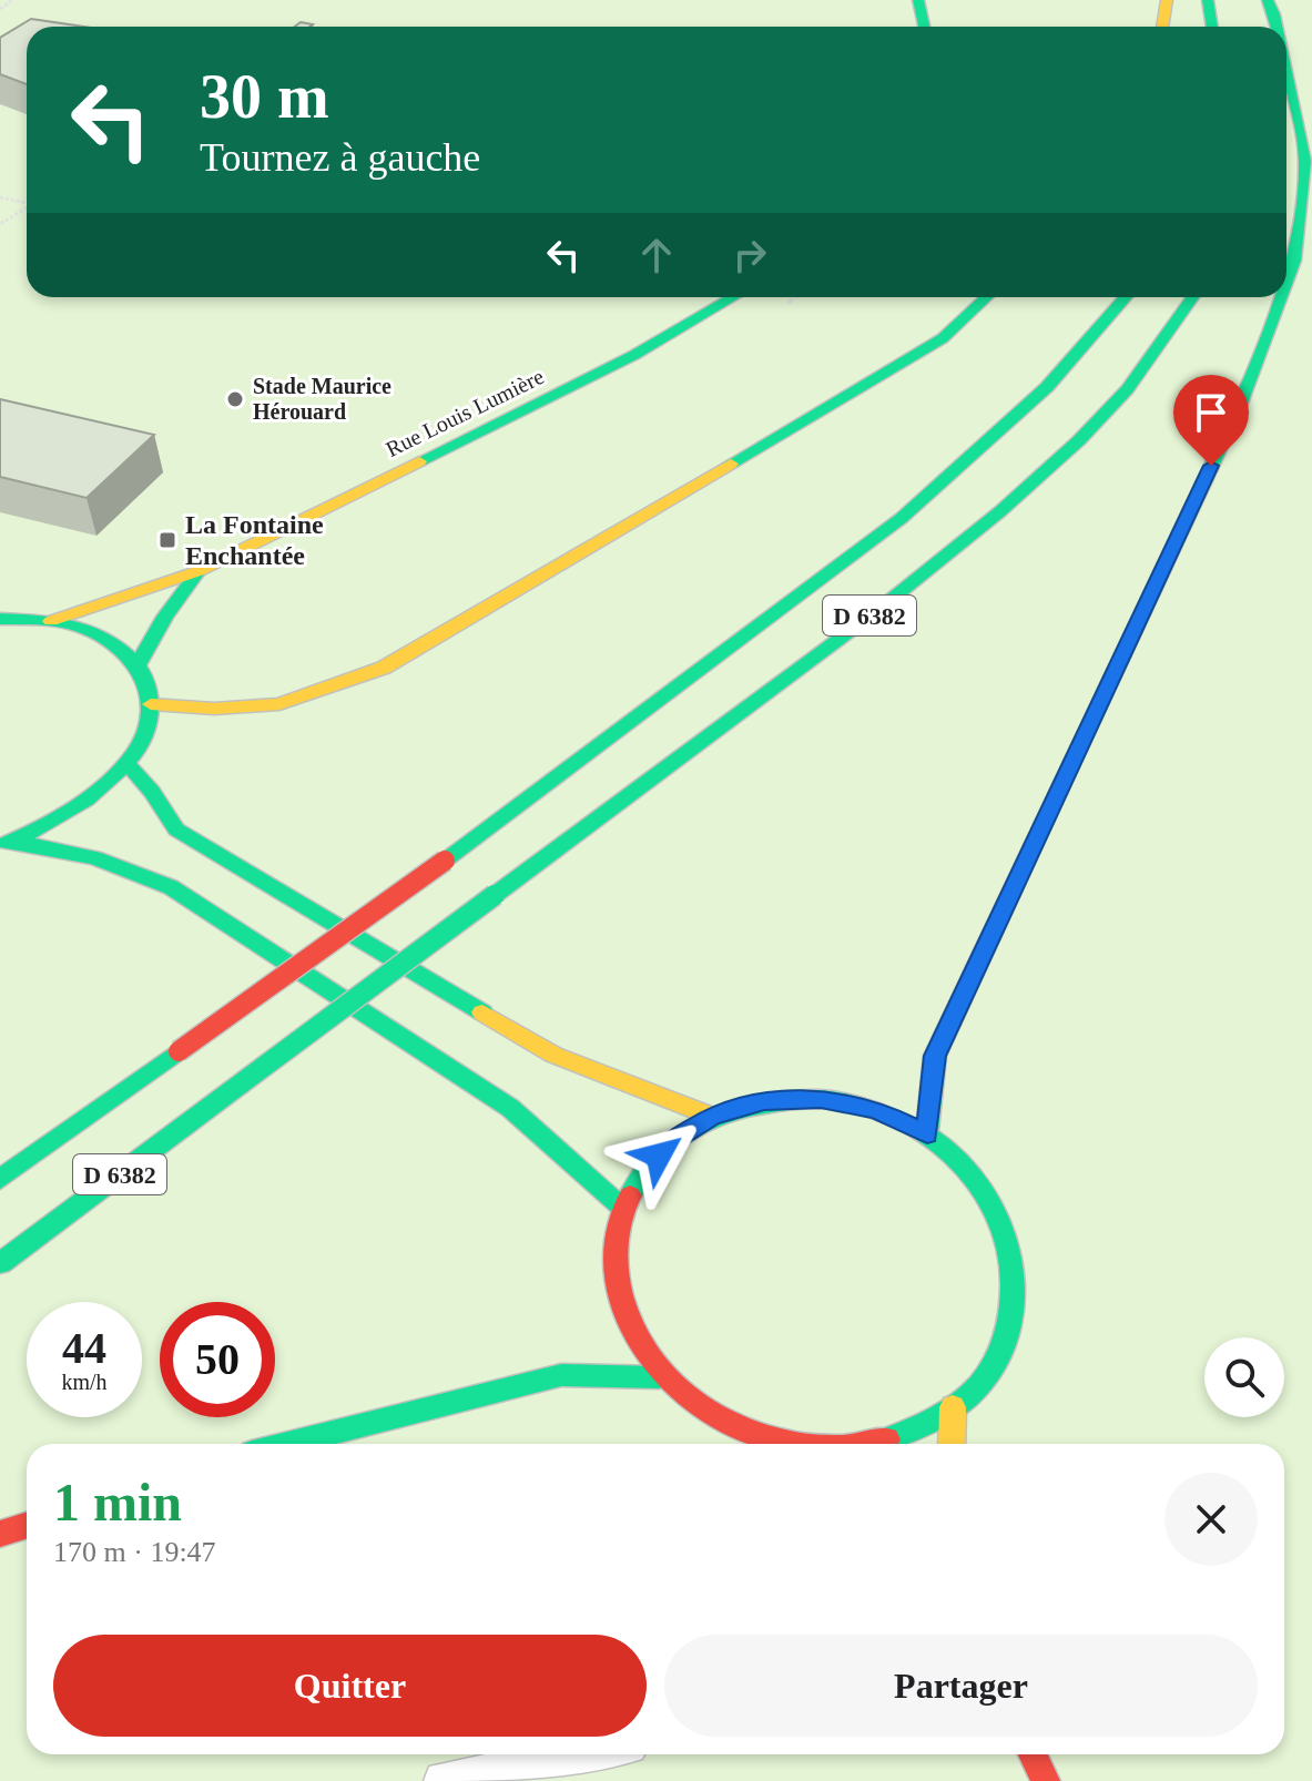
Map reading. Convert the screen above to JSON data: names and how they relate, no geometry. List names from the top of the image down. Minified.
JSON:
{"streets":{"main road":["Rue Louis Lumière","D 6382"]},"places":{"other":["Stade Maurice Hérouard"],"transit":["La Fontaine Enchantée"]},"page":{"turn":["30 m","Tournez à gauche"],"speed":"44 km/h","limit":"50","heading":["1 min","170 m · 19:47"],"buttons":["Quitter","Partager"]}}
